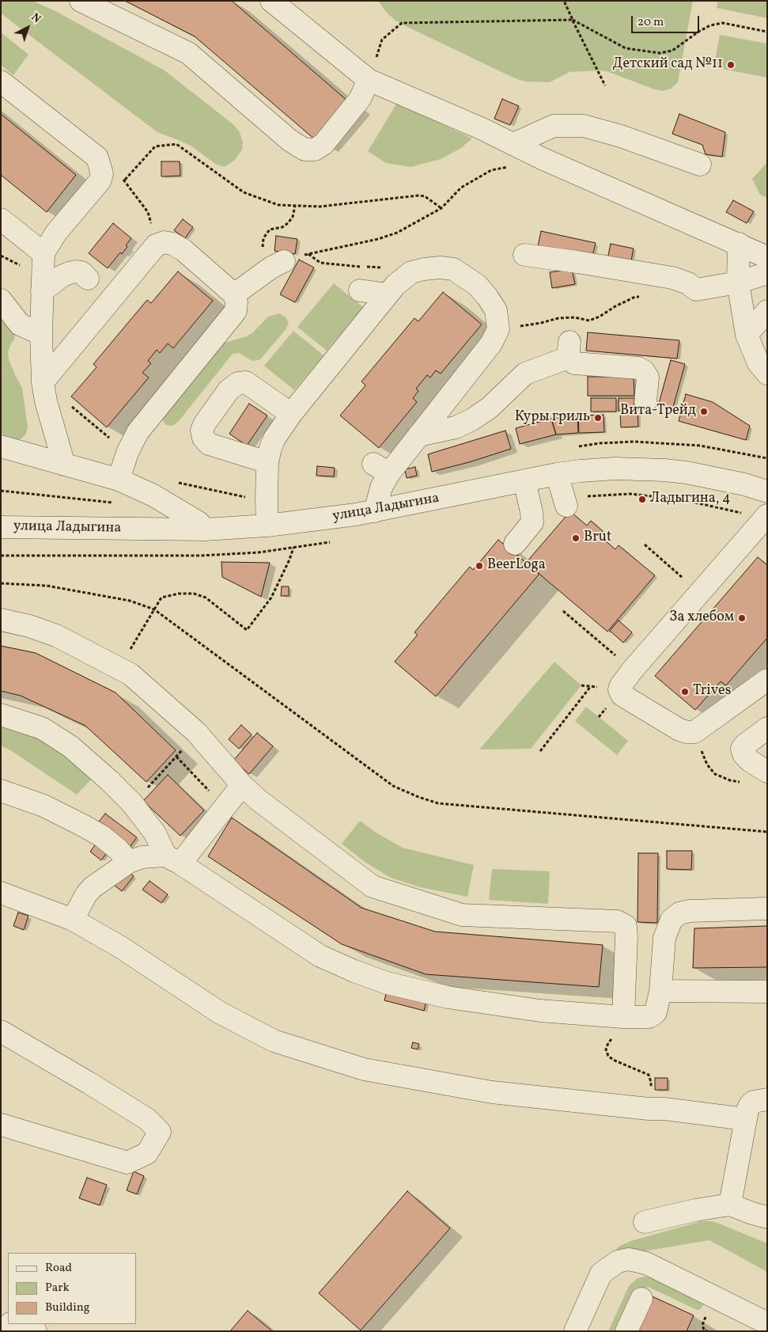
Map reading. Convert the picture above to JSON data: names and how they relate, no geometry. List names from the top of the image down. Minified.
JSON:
{"streets":{"street":["улица Ладыгина"]},"places":["Детский сад №11","Вита-Трейд","Куры гриль","Ладыгина, 4","Brut","BeerLoga","За хлебом","Trives"],"legend":["Road","Park","Building"],"scale_bar":"20 m","north":"top right"}
